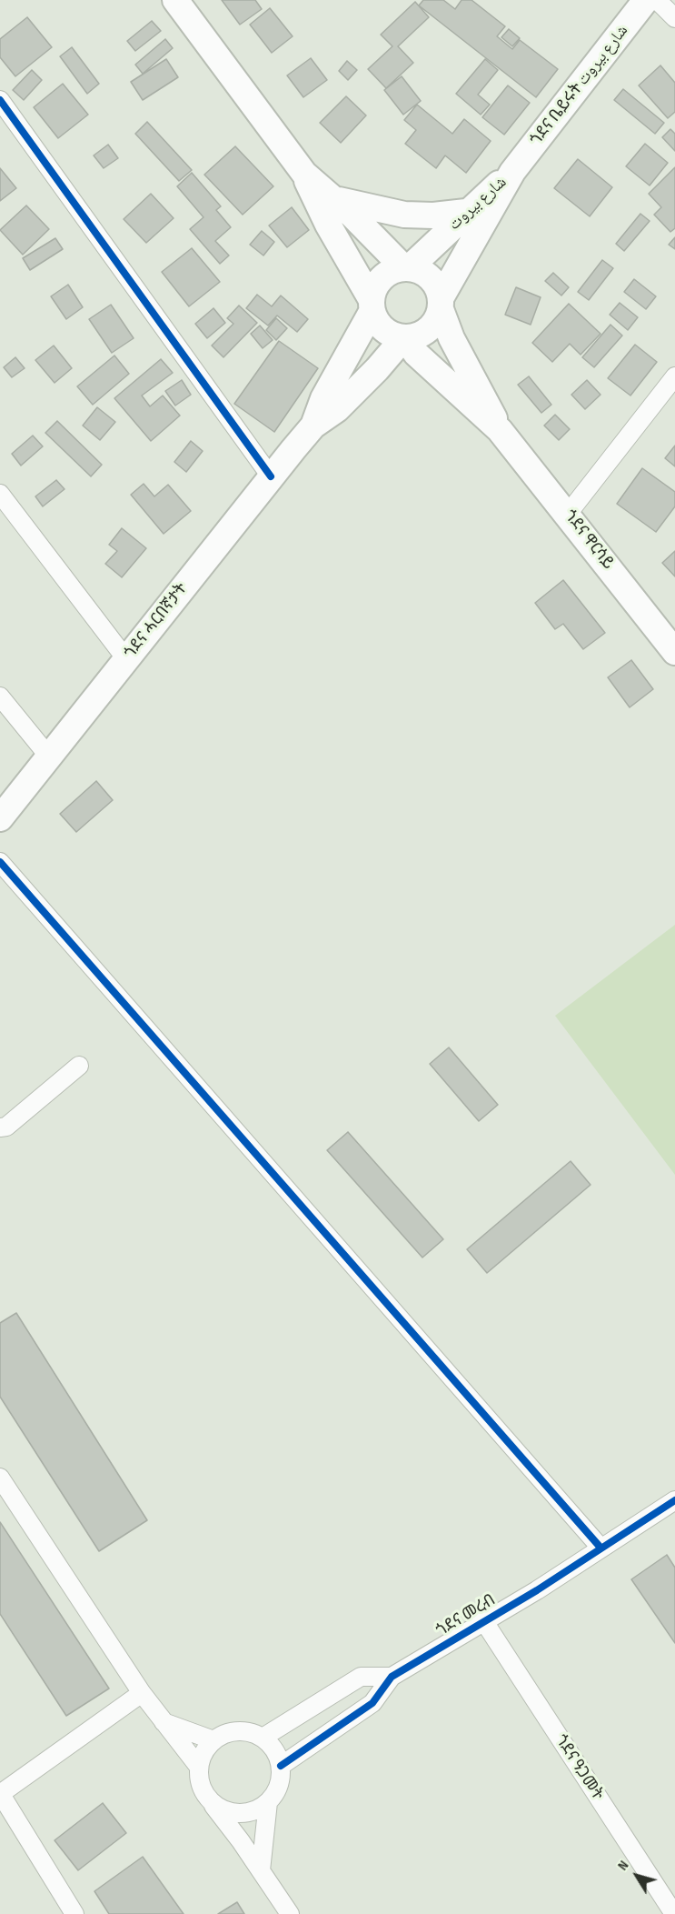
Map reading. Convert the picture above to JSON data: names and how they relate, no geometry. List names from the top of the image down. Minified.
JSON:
{"streets":{"main road":["ጎደና ቤይሩት شارع بيروت","شارع بيروت","ጎደና ዋርሳይ","ጎደና ሓርበኛታት"],"street":["ጎደና መረብ","ጎደና ዓጋመት"]},"crossings":[["ጎደና ቤይሩት شارع بيروت","شارع بيروت"],["شارع بيروت","ጎደና ዋርሳይ"],["ጎደና መረብ","ጎደና ዓጋመት"]],"north":"top left"}
